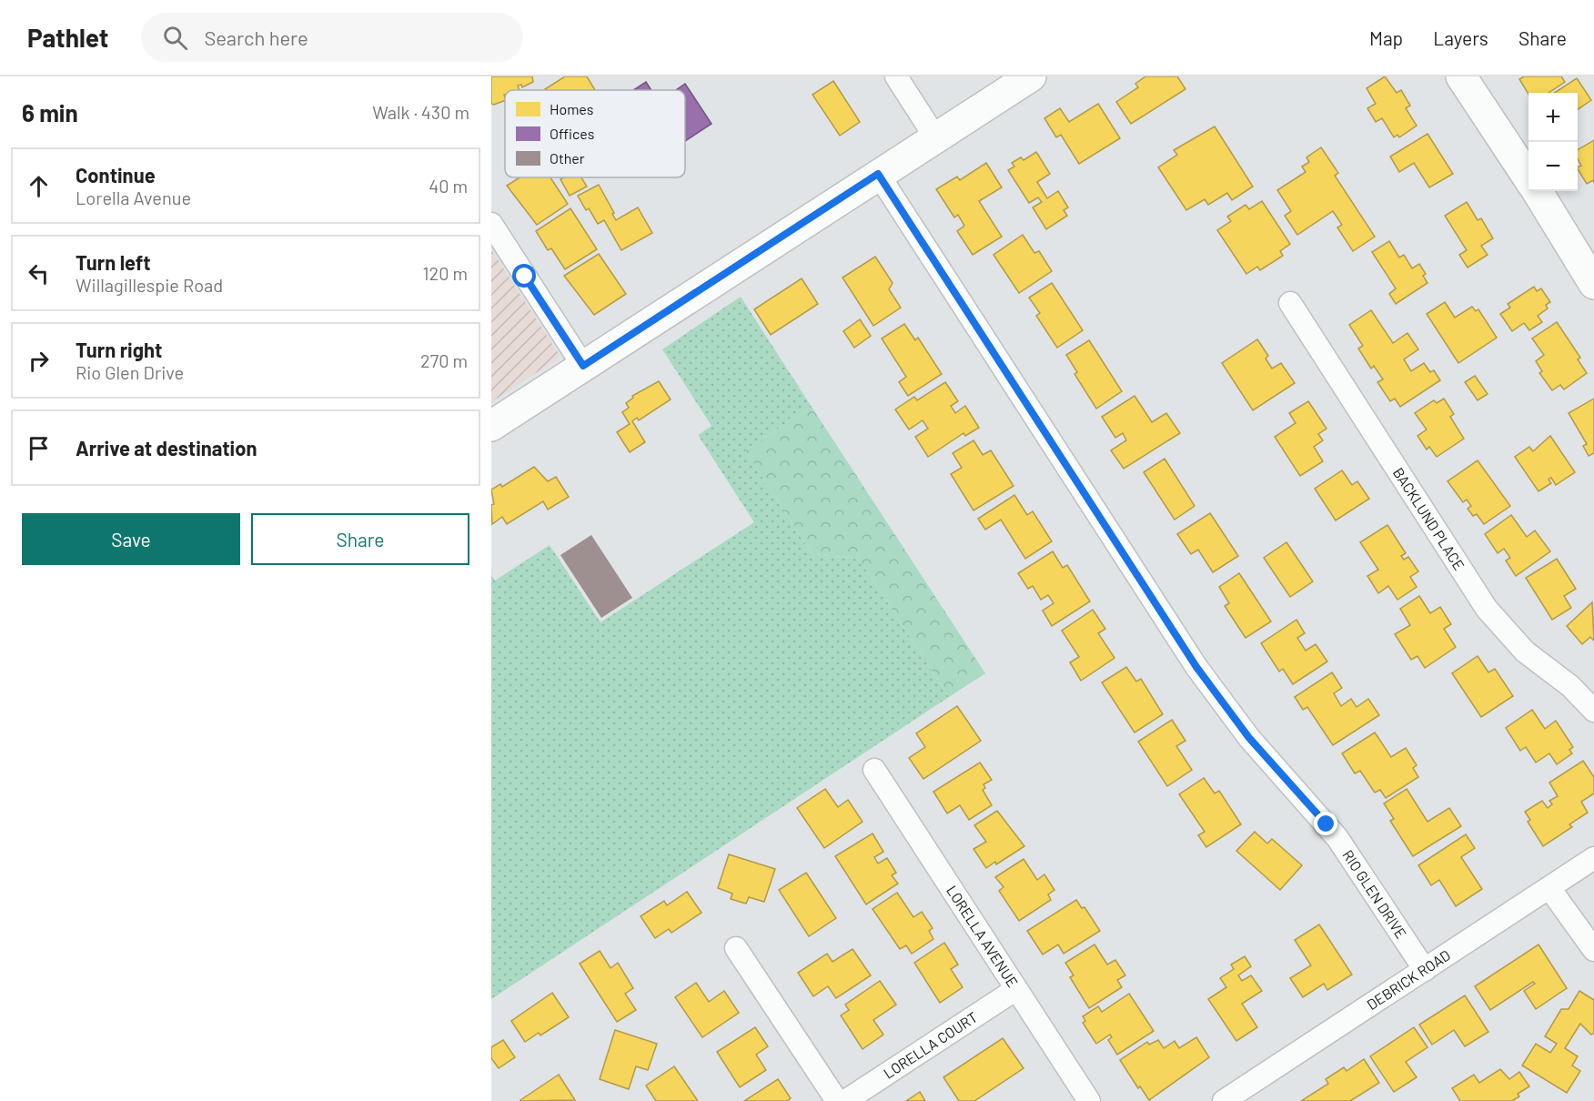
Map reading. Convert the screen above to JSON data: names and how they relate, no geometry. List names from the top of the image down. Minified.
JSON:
{"streets":{"street":["BACKLUND PLACE","RIO GLEN DRIVE","LORELLA AVENUE","DEBRICK ROAD","LORELLA COURT"]},"crossings":[["RIO GLEN DRIVE","DEBRICK ROAD"],["LORELLA AVENUE","LORELLA COURT"]],"legend":["Homes","Offices","Other"],"page":{"header":"Pathlet","search":"Search here","nav":["Map","Layers","Share"],"heading":["6 min","Walk · 430 m"],"map_buttons":["+","−"],"list":[["Continue","Lorella Avenue","40 m"],["Turn left","Willagillespie Road","120 m"],["Turn right","Rio Glen Drive","270 m"],"Arrive at destination"],"buttons":["Save","Share"]}}
